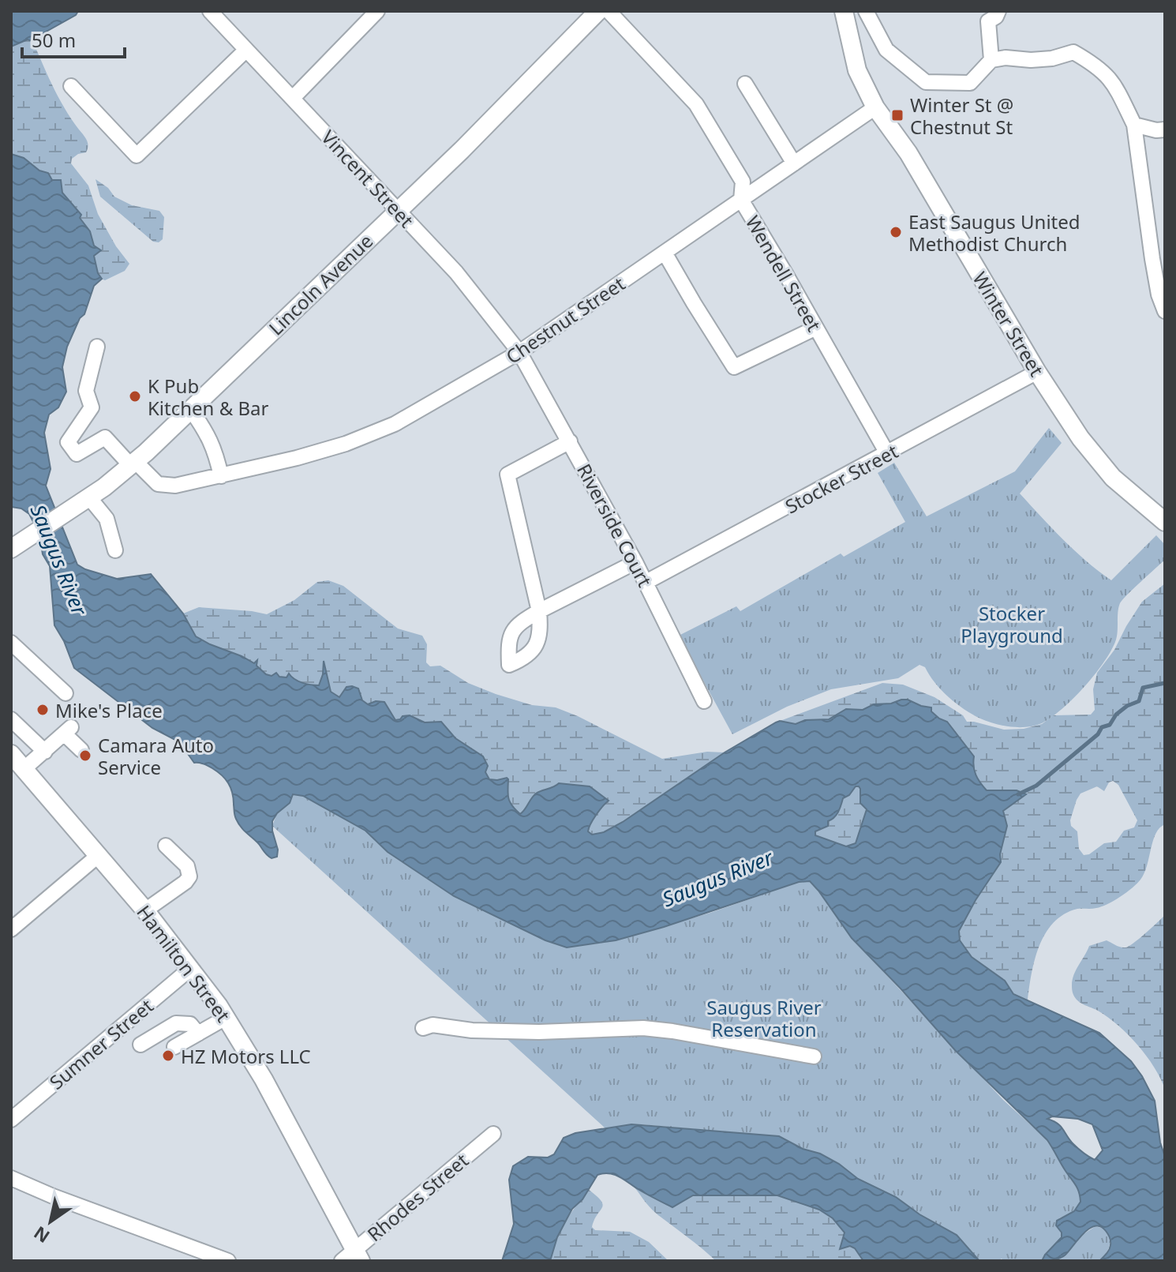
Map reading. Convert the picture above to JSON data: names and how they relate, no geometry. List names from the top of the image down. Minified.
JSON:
{"streets":{"main road":["Lincoln Avenue","Winter Street","Hamilton Street"],"street":["Vincent Street","Wendell Street","Chestnut Street","Stocker Street","Riverside Court","Sumner Street","Rhodes Street"]},"crossings":[["Vincent Street","Lincoln Avenue"],["Vincent Street","Chestnut Street"],["Vincent Street","Riverside Court"],["Wendell Street","Chestnut Street"],["Wendell Street","Stocker Street"],["Lincoln Avenue","Chestnut Street"],["Chestnut Street","Winter Street"],["Chestnut Street","Riverside Court"],["Winter Street","Stocker Street"],["Stocker Street","Riverside Court"],["Hamilton Street","Sumner Street"],["Hamilton Street","Rhodes Street"]],"water":["Saugus River"],"parks":["Stocker Playground","Saugus River Reservation"],"places":{"transit":["Winter St @ Chestnut St"],"other":["East Saugus United Methodist Church","K Pub Kitchen & Bar","Mike's Place","Camara Auto Service","HZ Motors LLC"]},"scale_bar":"50 m","north":"bottom left"}
